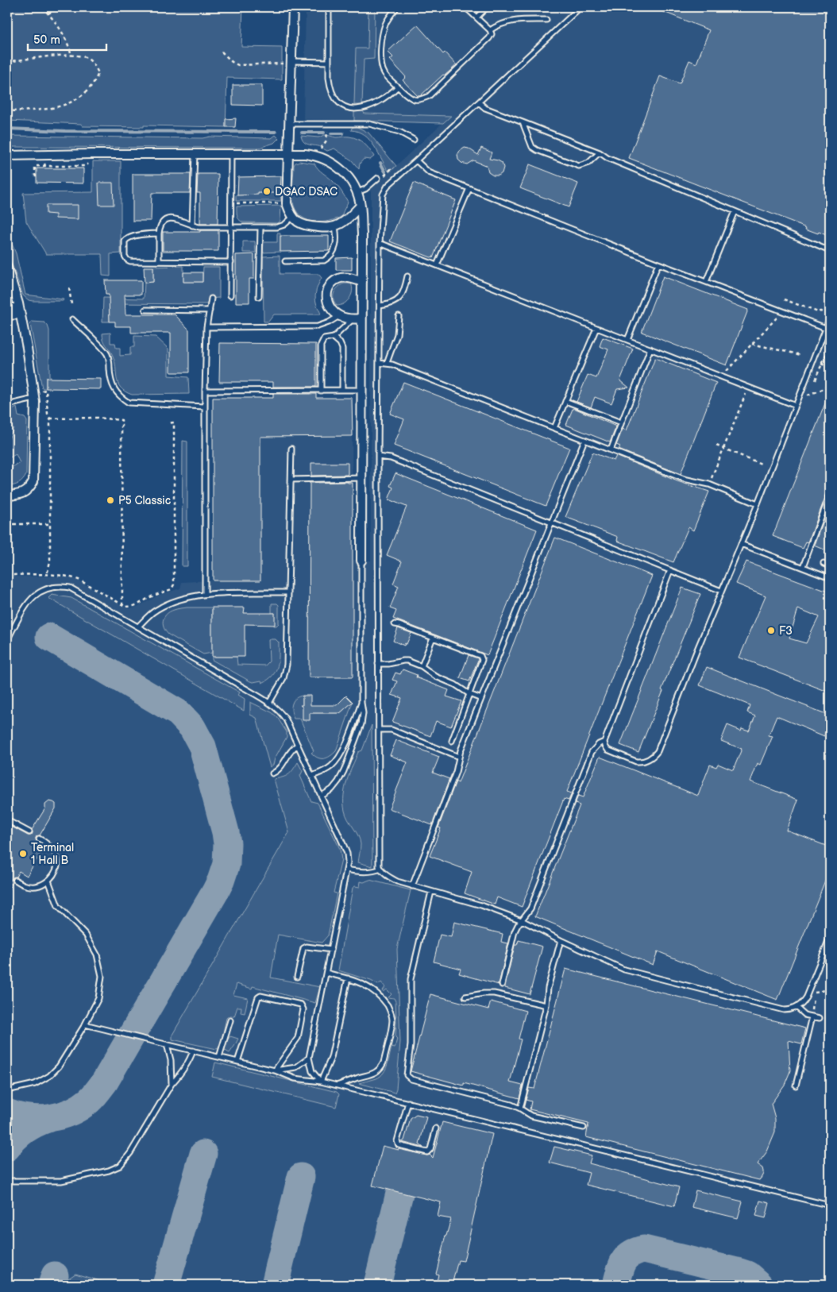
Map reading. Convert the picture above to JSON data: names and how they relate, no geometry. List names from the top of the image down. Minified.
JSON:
{"places":["DGAC DSAC","P5 Classic","F3","Terminal 1 Hall B"],"scale_bar":"50 m"}
